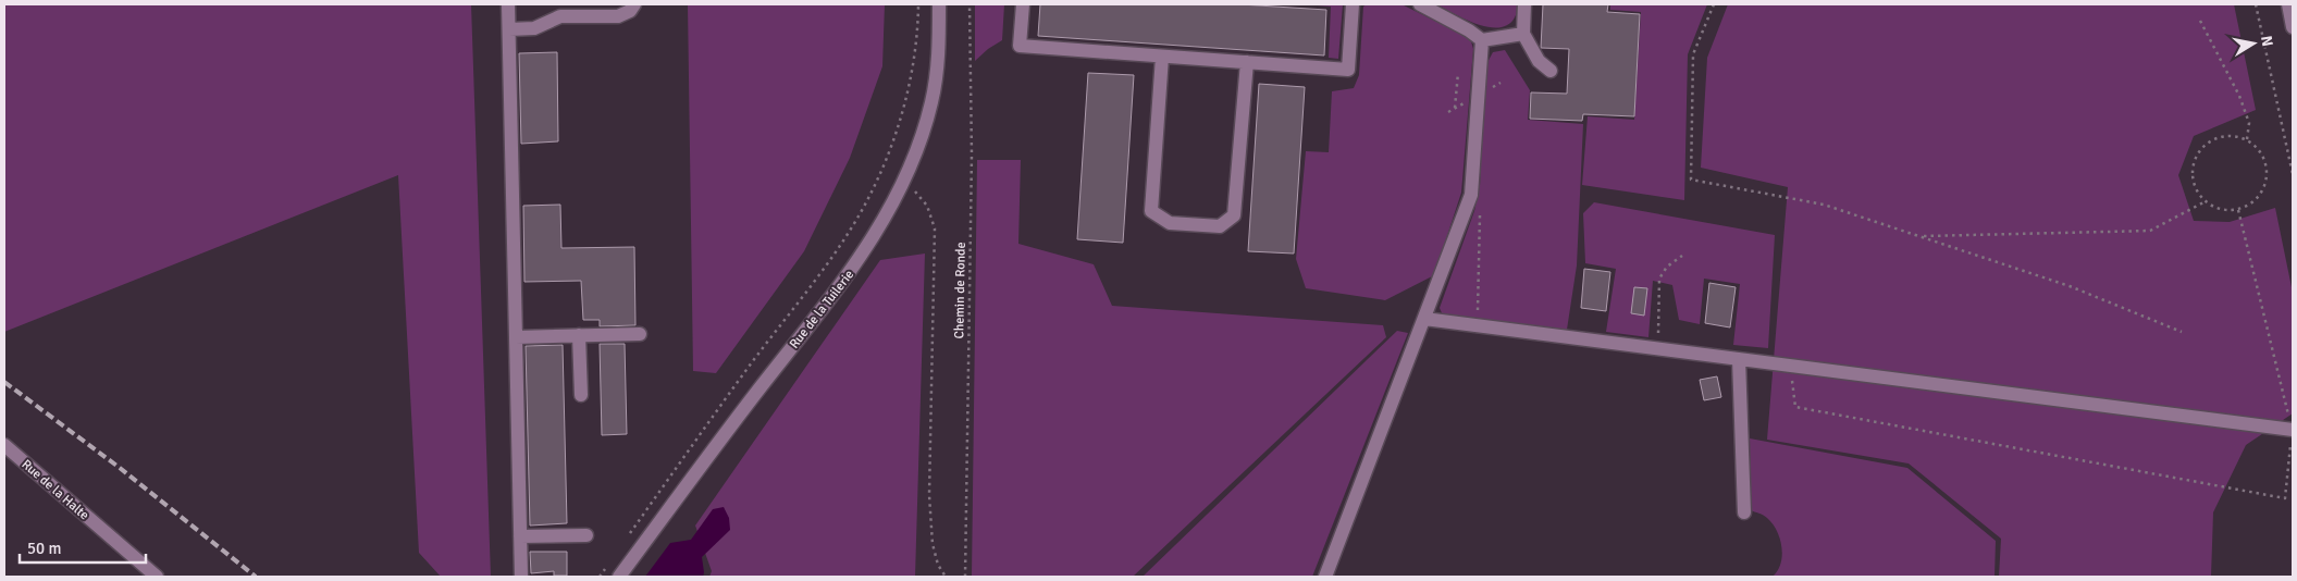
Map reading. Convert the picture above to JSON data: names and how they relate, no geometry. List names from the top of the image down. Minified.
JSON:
{"streets":{"street":["Rue de la Tuilerie","Rue de la Halte"],"path":["Chemin de Ronde"]},"scale_bar":"50 m","north":"right"}
